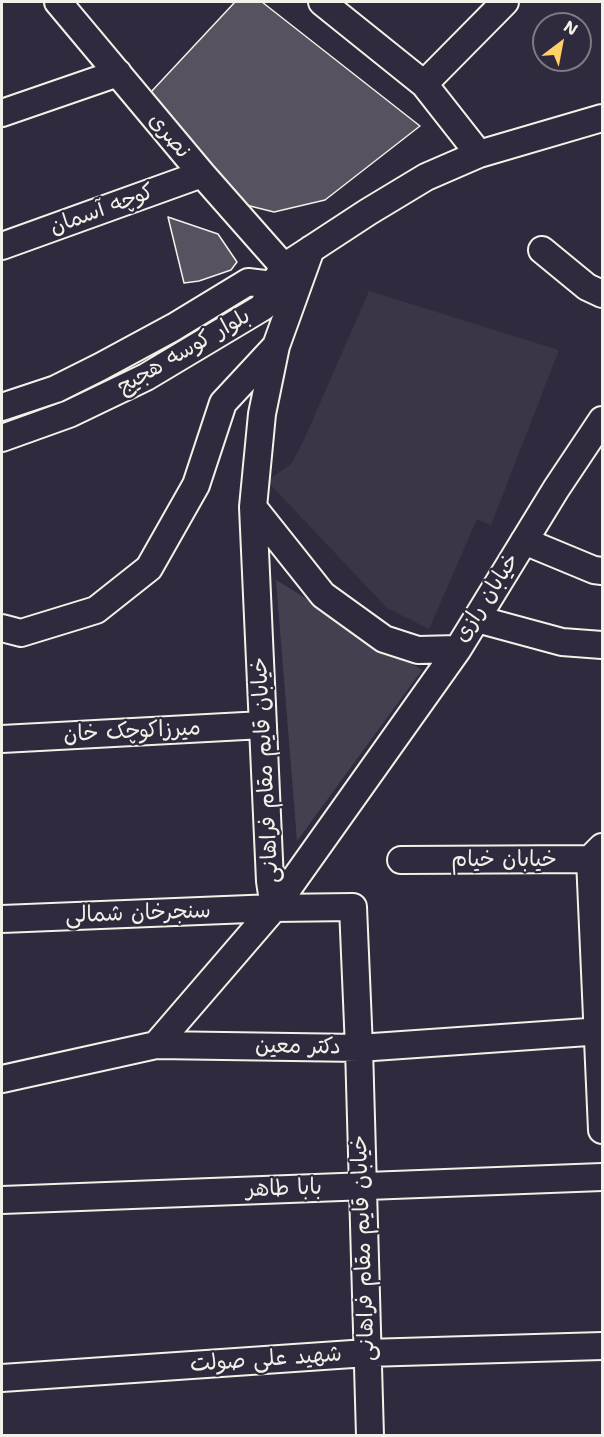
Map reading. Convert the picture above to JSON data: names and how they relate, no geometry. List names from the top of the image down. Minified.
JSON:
{"streets":{"street":["نصری","کوچه آسمان","بلوار کوسه هجیج","خیابان رازی","میرزاکوچک خان","خیابان قایم مقام فراهانی","خیابان خیام","سنجرخان شمالی","دکتر معین","بابا طاهر","شهید علی صولت"]},"crossings":[["نصری","کوچه آسمان"],["نصری","بلوار کوسه هجیج"],["خیابان رازی","خیابان قایم مقام فراهانی"],["میرزاکوچک خان","خیابان قایم مقام فراهانی"],["خیابان قایم مقام فراهانی","سنجرخان شمالی"],["خیابان قایم مقام فراهانی","دکتر معین"],["خیابان قایم مقام فراهانی","بابا طاهر"],["خیابان قایم مقام فراهانی","شهید علی صولت"]],"north":"top right"}
